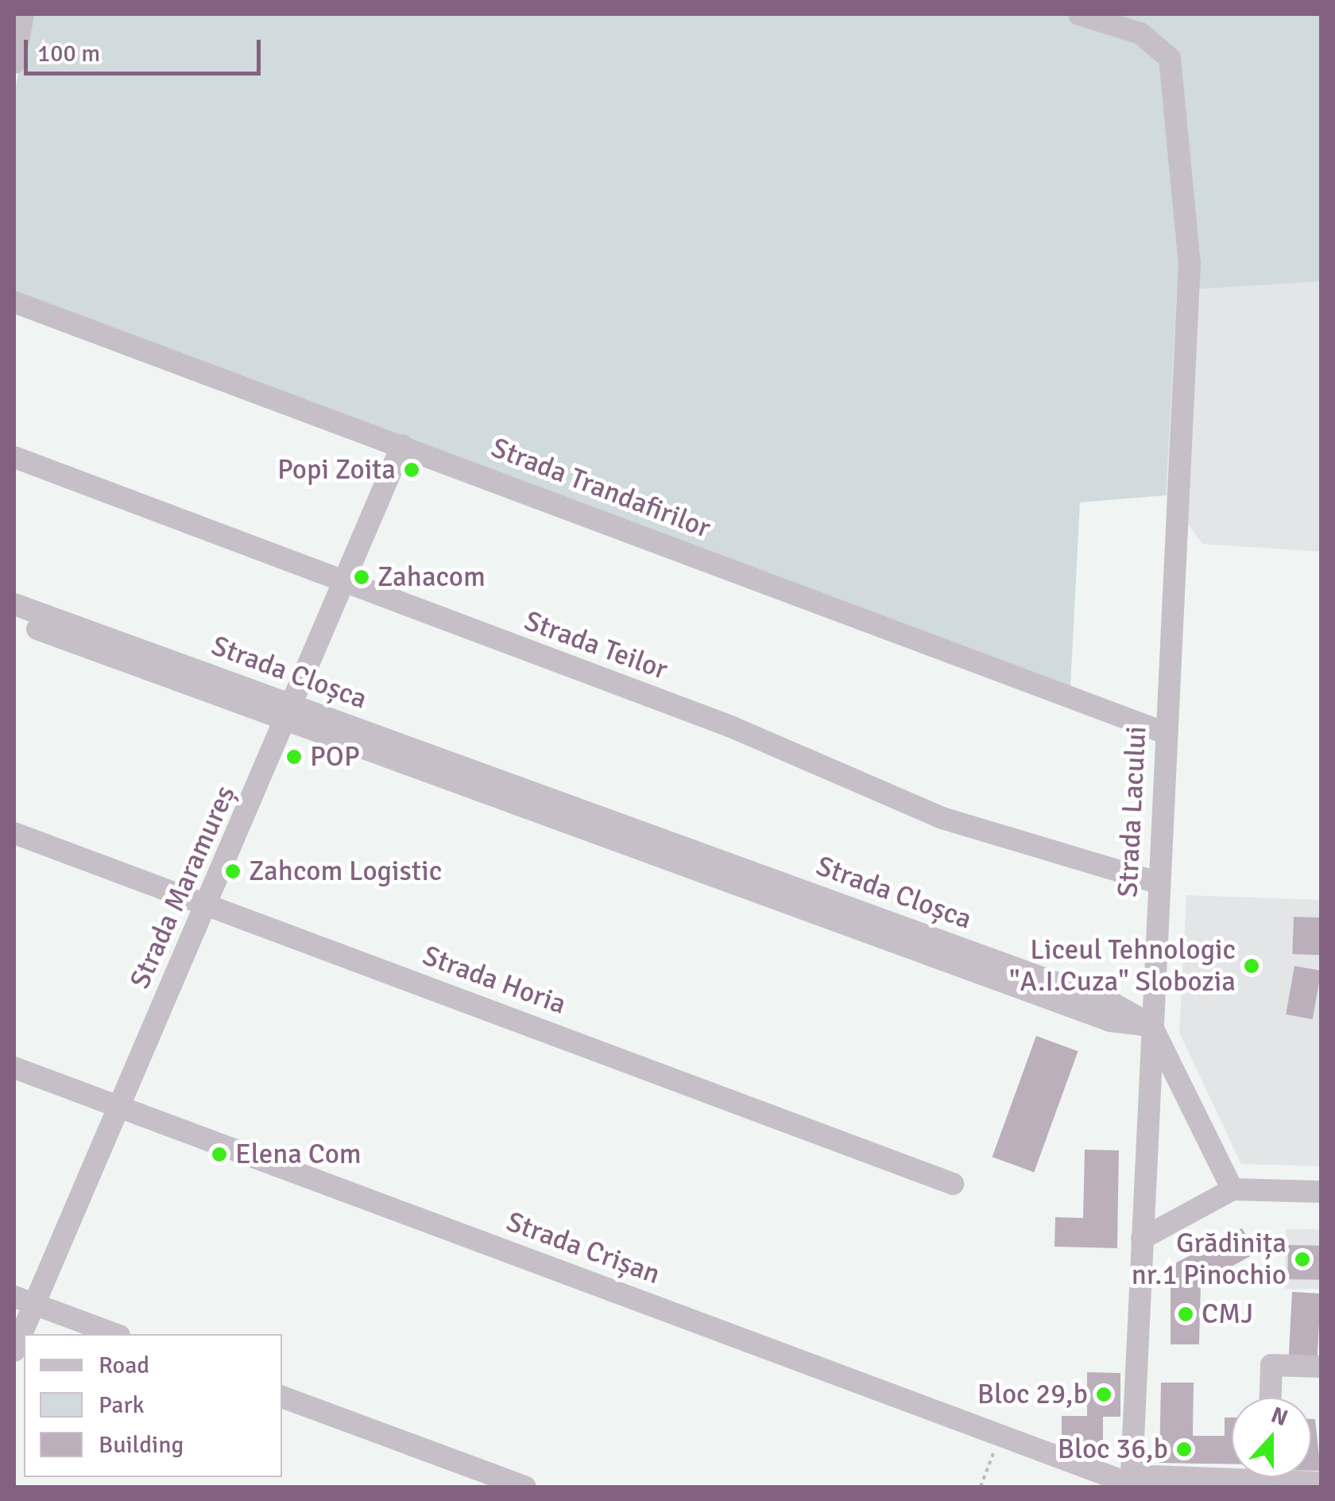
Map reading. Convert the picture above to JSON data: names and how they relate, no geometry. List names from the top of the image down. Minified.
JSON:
{"streets":{"street":["Strada Trandafirilor","Strada Teilor","Strada Cloșca","Strada Lacului","Strada Maramureș","Strada Horia","Strada Crișan"]},"crossings":[["Strada Trandafirilor","Strada Lacului"],["Strada Trandafirilor","Strada Maramureș"],["Strada Teilor","Strada Lacului"],["Strada Teilor","Strada Maramureș"],["Strada Cloșca","Strada Lacului"],["Strada Cloșca","Strada Maramureș"],["Strada Lacului","Strada Crișan"],["Strada Maramureș","Strada Horia"],["Strada Maramureș","Strada Crișan"]],"places":["Popi Zoita","Zahacom","POP","Zahcom Logistic","Liceul Tehnologic \"A.I.Cuza\" Slobozia","Elena Com","Grădinița nr.1 Pinochio","CMJ","Bloc 29,b","Bloc 36,b"],"legend":["Road","Park","Building"],"scale_bar":"100 m","north":"top"}
